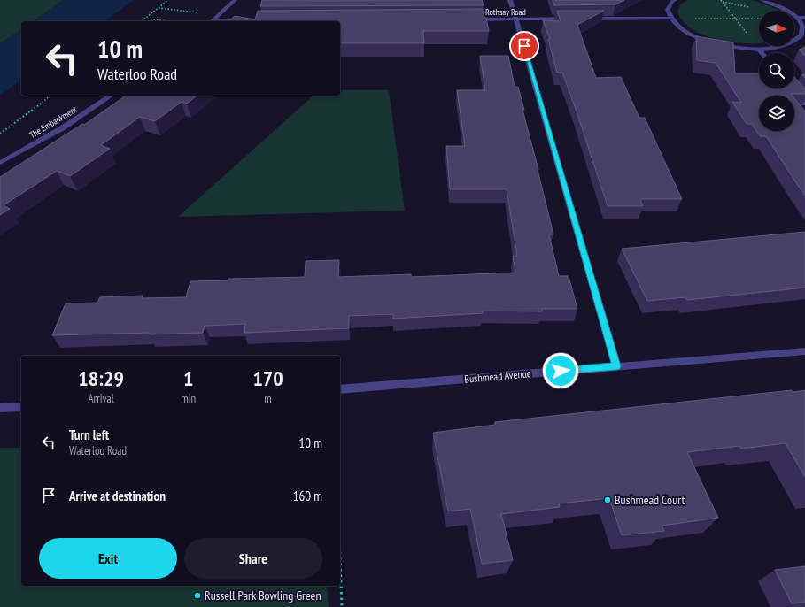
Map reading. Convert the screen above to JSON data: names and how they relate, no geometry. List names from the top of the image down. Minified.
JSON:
{"streets":{"street":["Rothsay Road","The Embankment","Bushmead Avenue"]},"places":["Bushmead Court","Russell Park Bowling Green"],"north":"right","page":{"turn":["10 m","Waterloo Road"],"eta":["18:29","Arrival","1","min","170","m"],"list":[{"name":"Turn left","note":"Waterloo Road","value":"10 m"},{"name":"Arrive at destination","value":"160 m"}],"buttons":["Exit","Share"]}}
